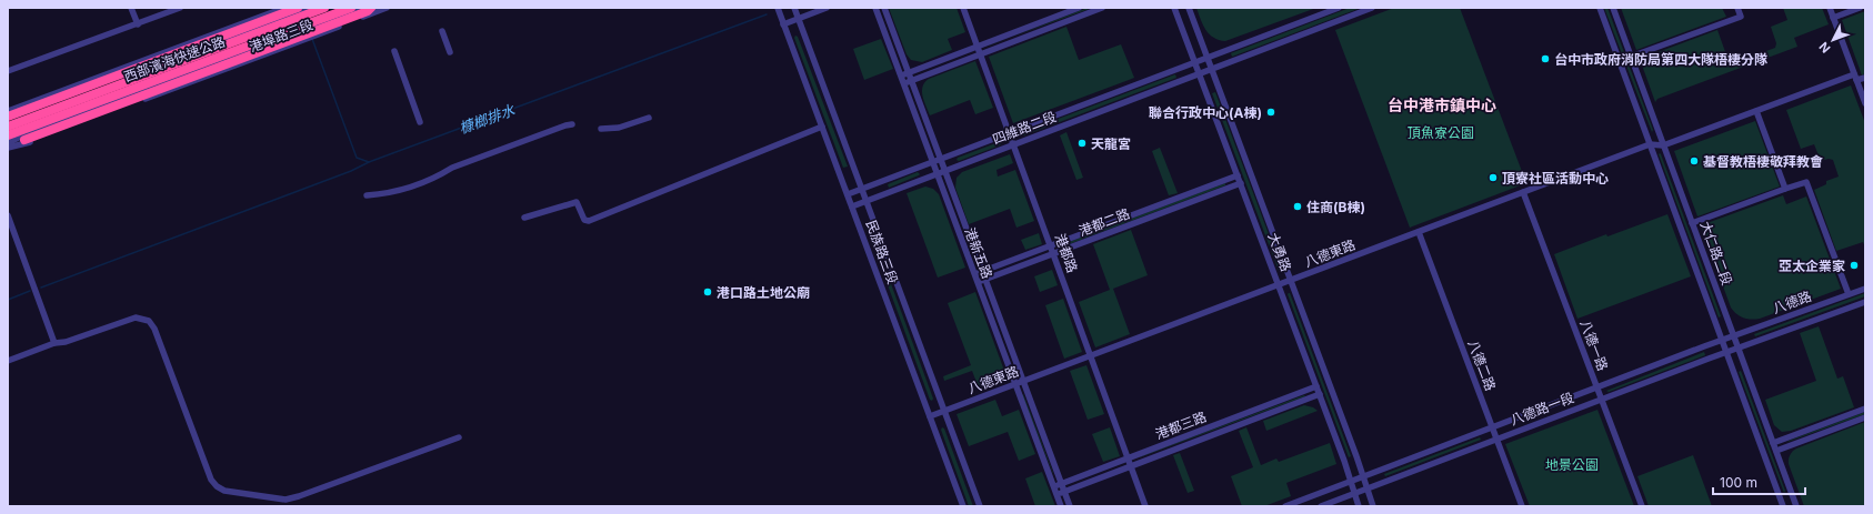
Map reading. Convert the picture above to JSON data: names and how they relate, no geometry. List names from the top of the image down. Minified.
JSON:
{"streets":{"highway":["西部濱海快速公路"],"street":["港埠路三段","四維路二段","港都二路","民族路三段","大勇路","港新五路","港都路","八德東路","大仁路二段","八德路","八德一路","八德二路","八德路一段","港都三路"]},"crossings":[["四維路二段","民族路三段"],["四維路二段","大勇路"],["四維路二段","港新五路"],["四維路二段","港都路"],["港都二路","大勇路"],["港都二路","港新五路"],["港都二路","港都路"],["民族路三段","八德東路"],["大勇路","八德東路"],["大勇路","八德路一段"],["大勇路","港都三路"],["港新五路","八德東路"],["港新五路","港都三路"],["港都路","八德東路"],["港都路","港都三路"],["八德東路","大仁路二段"],["八德東路","八德一路"],["八德東路","八德二路"],["大仁路二段","八德路"],["大仁路二段","八德路一段"],["八德路","八德路一段"],["八德一路","八德路一段"],["八德二路","八德路一段"]],"districts":["台中港市鎮中心"],"water":["槺榔排水"],"parks":["頂魚寮公園","地景公園"],"places":["台中市政府消防局第四大隊梧棲分隊","聯合行政中心(A棟)","天龍宮","基督教梧棲敬拜教會","頂寮社區活動中心","住商(B棟)","亞太企業家","港口路土地公廟"],"scale_bar":"100 m","north":"bottom left"}
